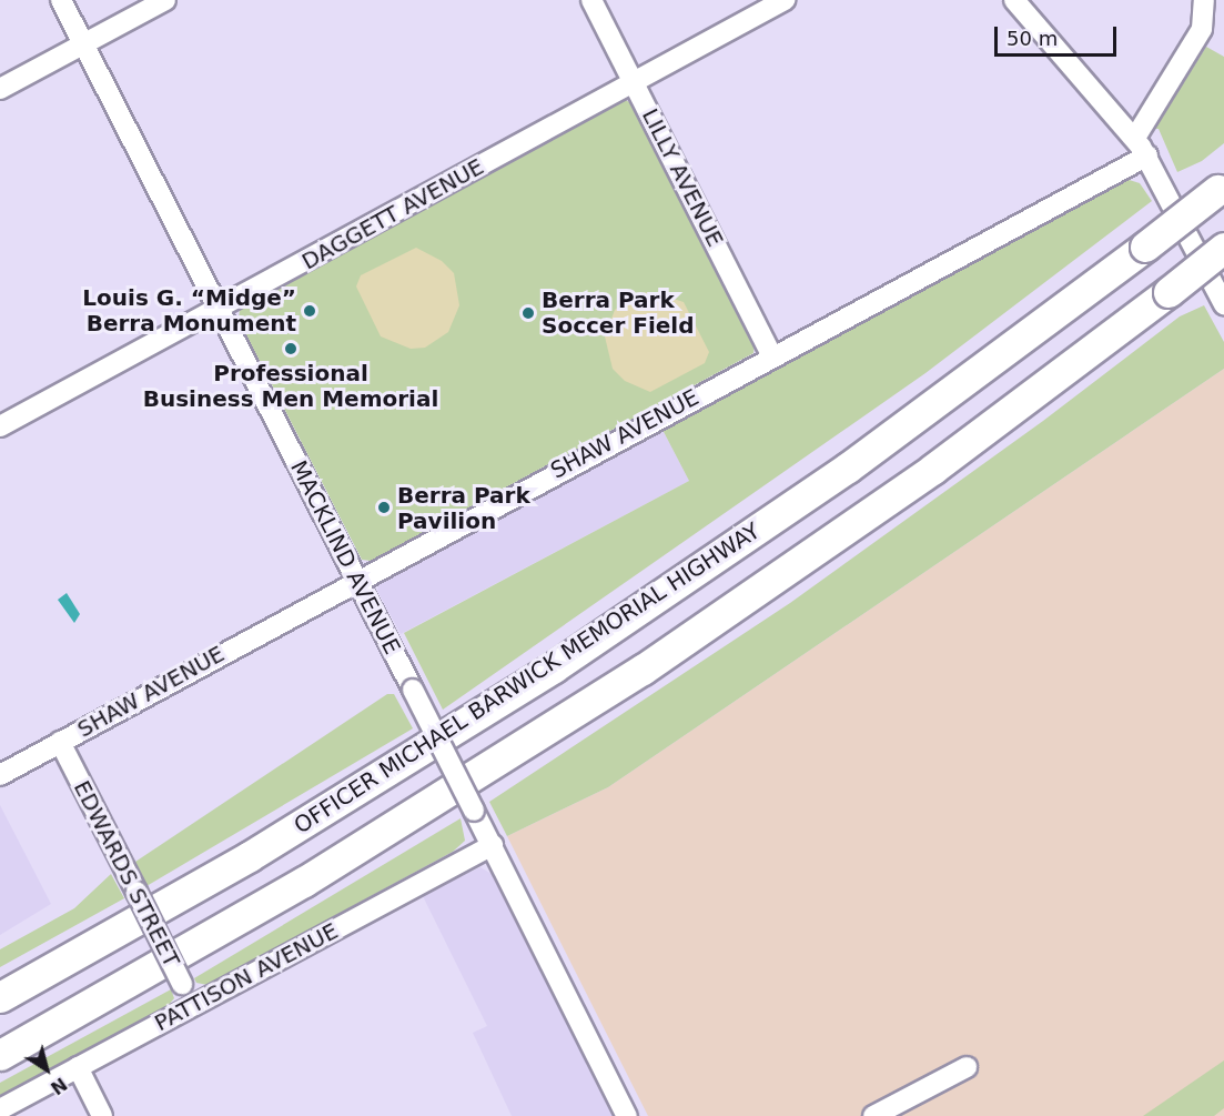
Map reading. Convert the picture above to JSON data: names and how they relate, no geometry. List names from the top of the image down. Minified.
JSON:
{"streets":{"highway":["OFFICER MICHAEL BARWICK MEMORIAL HIGHWAY"],"street":["LILLY AVENUE","DAGGETT AVENUE","SHAW AVENUE","MACKLIND AVENUE","EDWARDS STREET","PATTISON AVENUE"]},"crossings":[["LILLY AVENUE","DAGGETT AVENUE"],["LILLY AVENUE","SHAW AVENUE"],["DAGGETT AVENUE","MACKLIND AVENUE"],["SHAW AVENUE","MACKLIND AVENUE"],["SHAW AVENUE","EDWARDS STREET"],["MACKLIND AVENUE","PATTISON AVENUE"],["EDWARDS STREET","PATTISON AVENUE"]],"places":["Louis G. “Midge” Berra Monument","Berra Park Soccer Field","Professional Business Men Memorial","Berra Park Pavilion"],"scale_bar":"50 m","north":"bottom right"}
